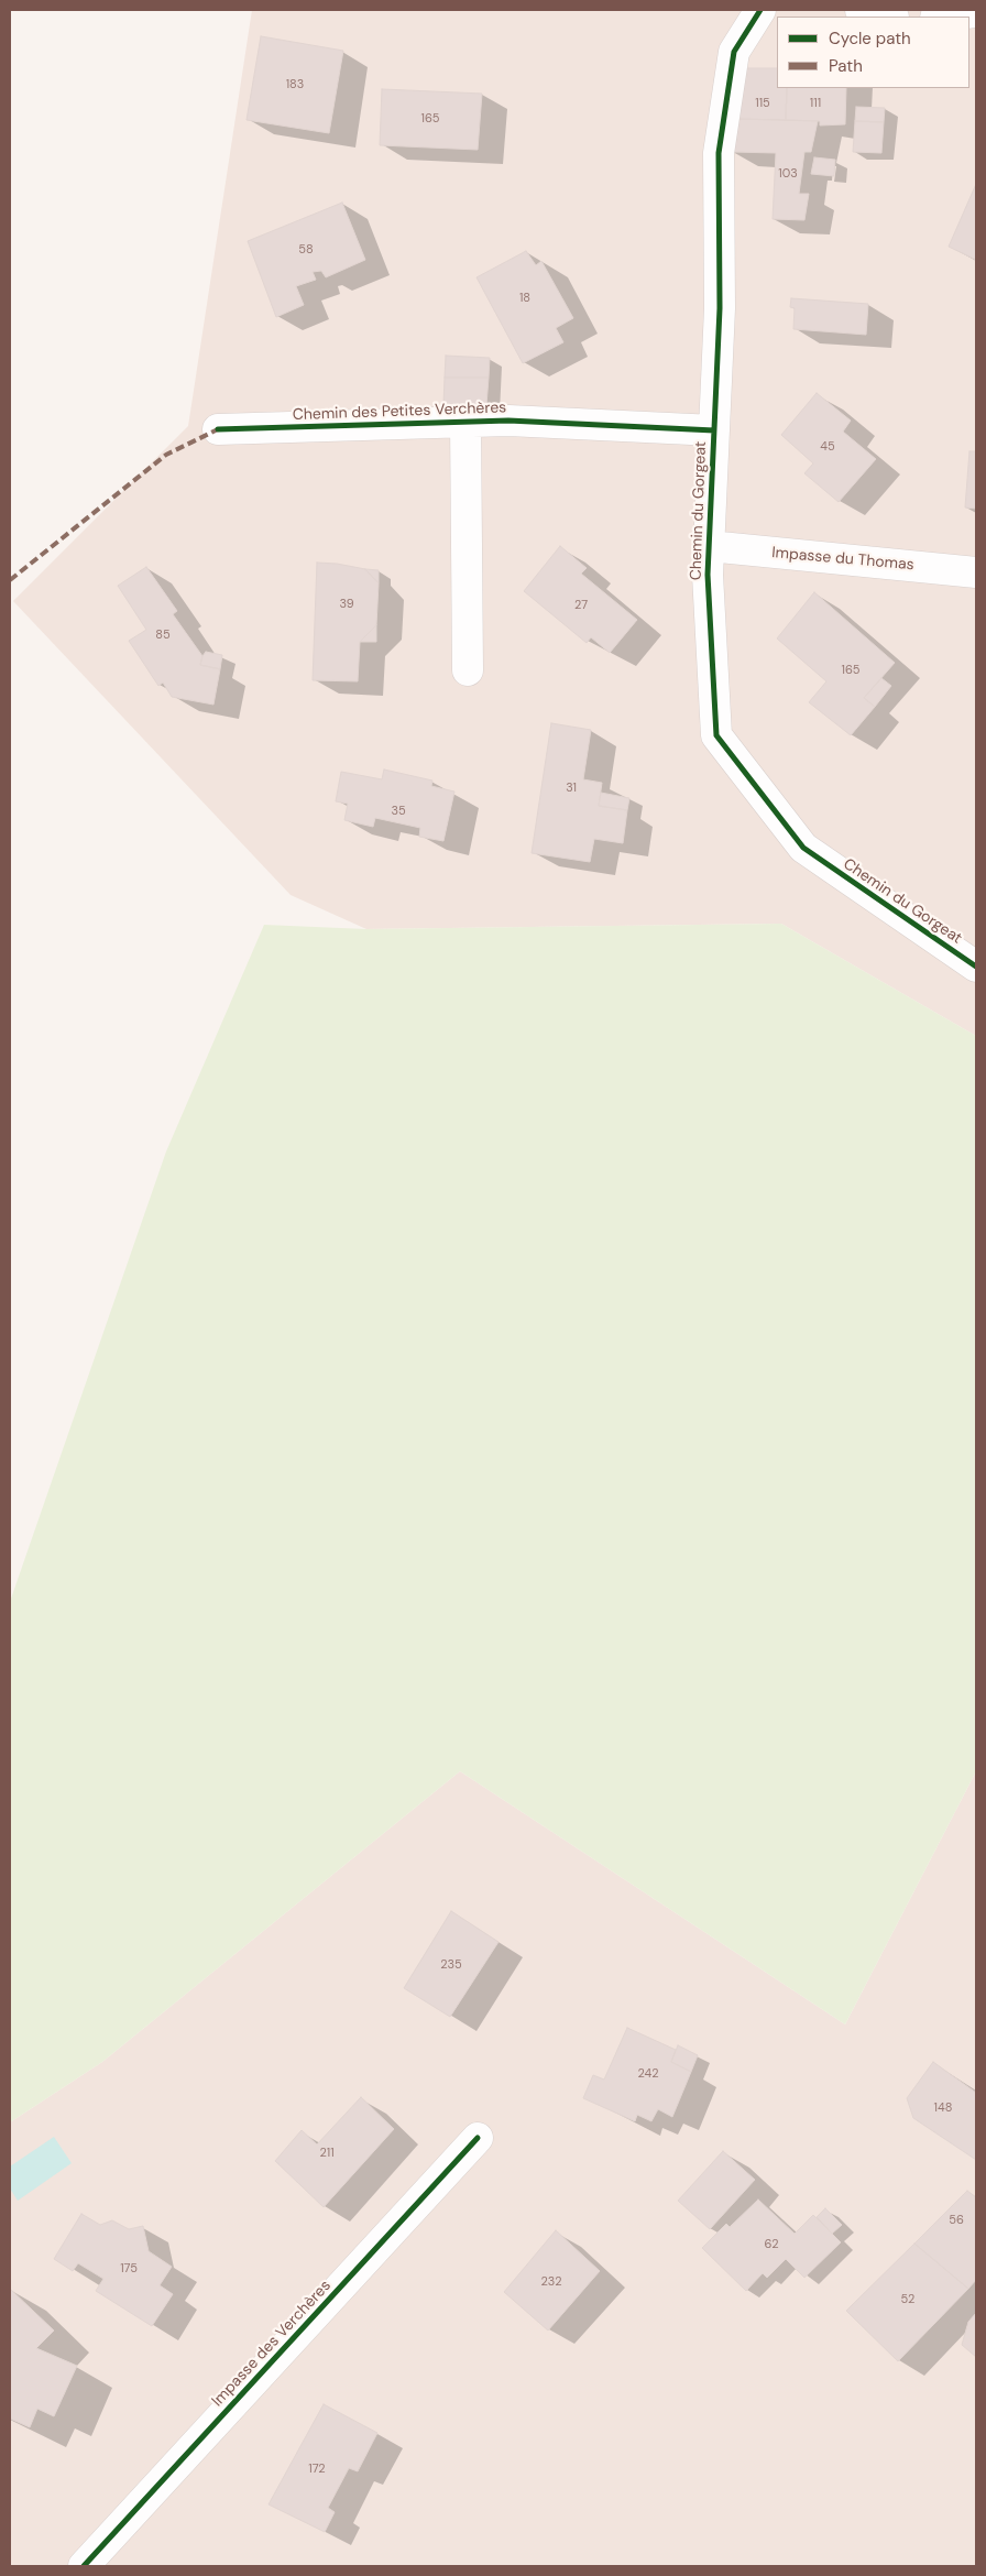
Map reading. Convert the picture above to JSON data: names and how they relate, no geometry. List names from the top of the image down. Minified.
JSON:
{"streets":{"street":["Chemin des Petites Verchères","Chemin du Gorgeat","Impasse du Thomas","Impasse des Verchères"]},"crossings":[["Chemin des Petites Verchères","Chemin du Gorgeat"],["Chemin du Gorgeat","Impasse du Thomas"]],"house_numbers":["183","115","111","165","103","58","18","45","39","27","85","165","31","35","235","242","148","211","56","62","175","232","52","172"],"legend":["Cycle path","Path"]}
